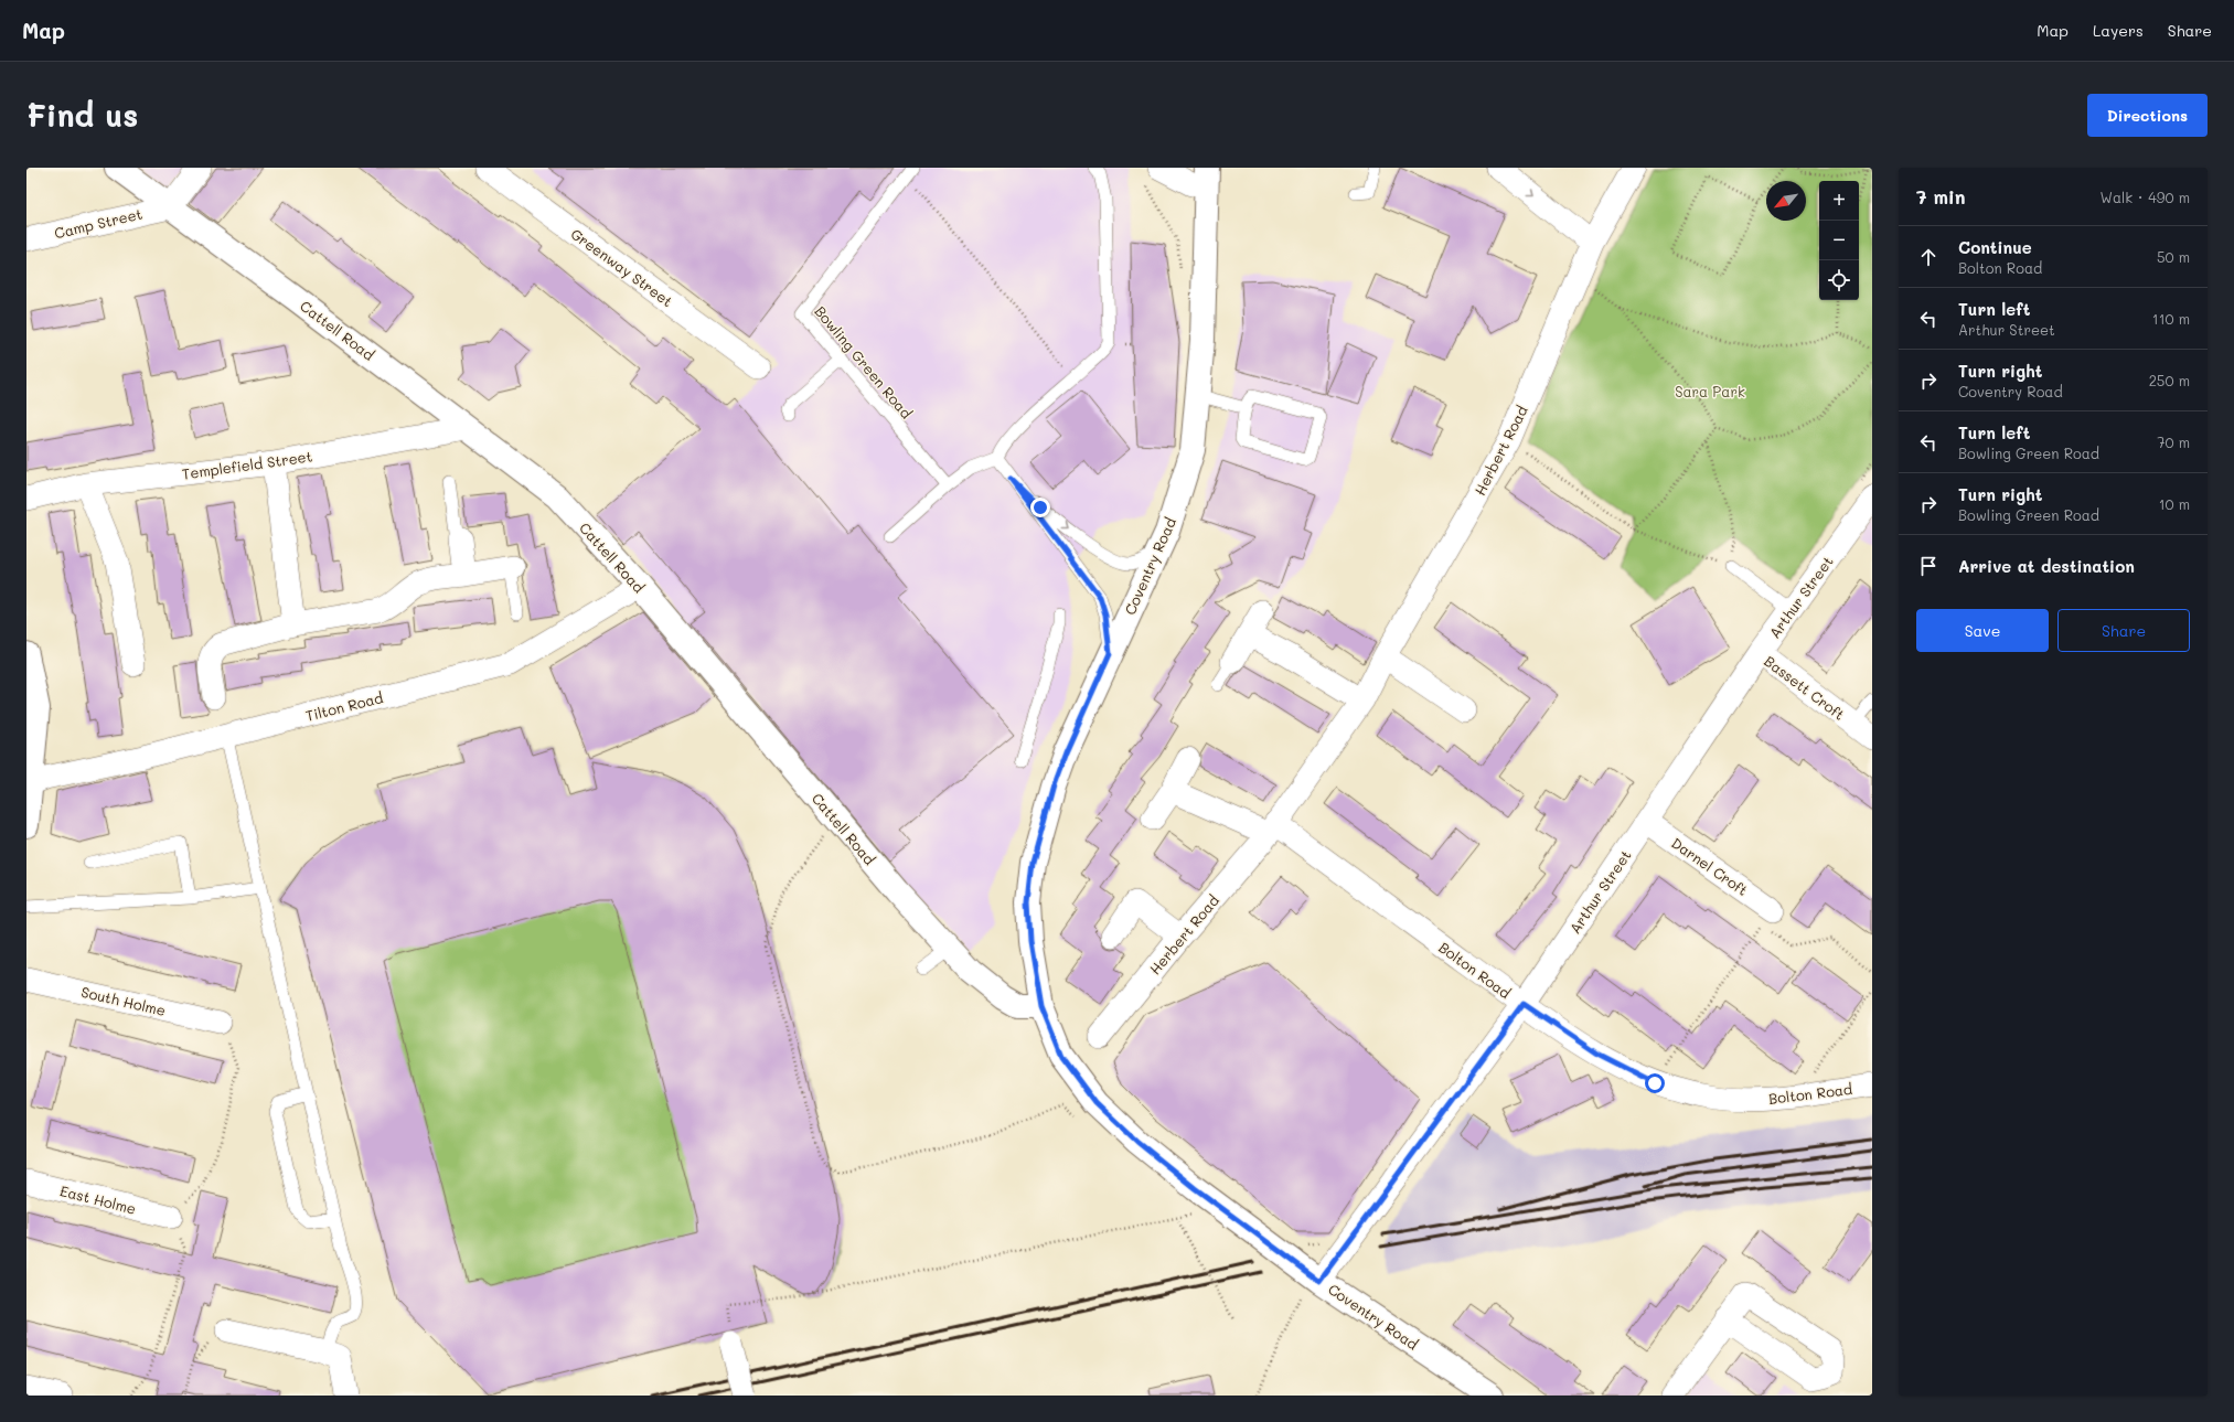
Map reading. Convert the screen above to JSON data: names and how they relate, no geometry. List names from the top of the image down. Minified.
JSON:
{"streets":{"main road":["Cattell Road","Coventry Road"],"street":["Camp Street","Greenway Street","Herbert Road","Templefield Street","Arthur Street","Bassett Croft","Tilton Road","Darnel Croft","Bolton Road","South Holme","East Holme"],"lane":["Bowling Green Road"]},"crossings":[["Camp Street","Cattell Road"],["Cattell Road","Templefield Street"],["Cattell Road","Coventry Road"],["Cattell Road","Tilton Road"],["Herbert Road","Bolton Road"],["Coventry Road","Arthur Street"],["Arthur Street","Bassett Croft"],["Arthur Street","Darnel Croft"],["Arthur Street","Bolton Road"]],"parks":["Sara Park"],"north":"bottom left","page":{"header":"Map","nav":["Map","Layers","Share"],"buttons":["Directions",["Save","Share"]],"title":"Find us","heading":["7 min","Walk · 490 m"],"map_buttons":["+","−"],"list":[["Continue","Bolton Road","50 m"],["Turn left","Arthur Street","110 m"],["Turn right","Coventry Road","250 m"],["Turn left","Bowling Green Road","70 m"],["Turn right","Bowling Green Road","10 m"],"Arrive at destination"]}}
